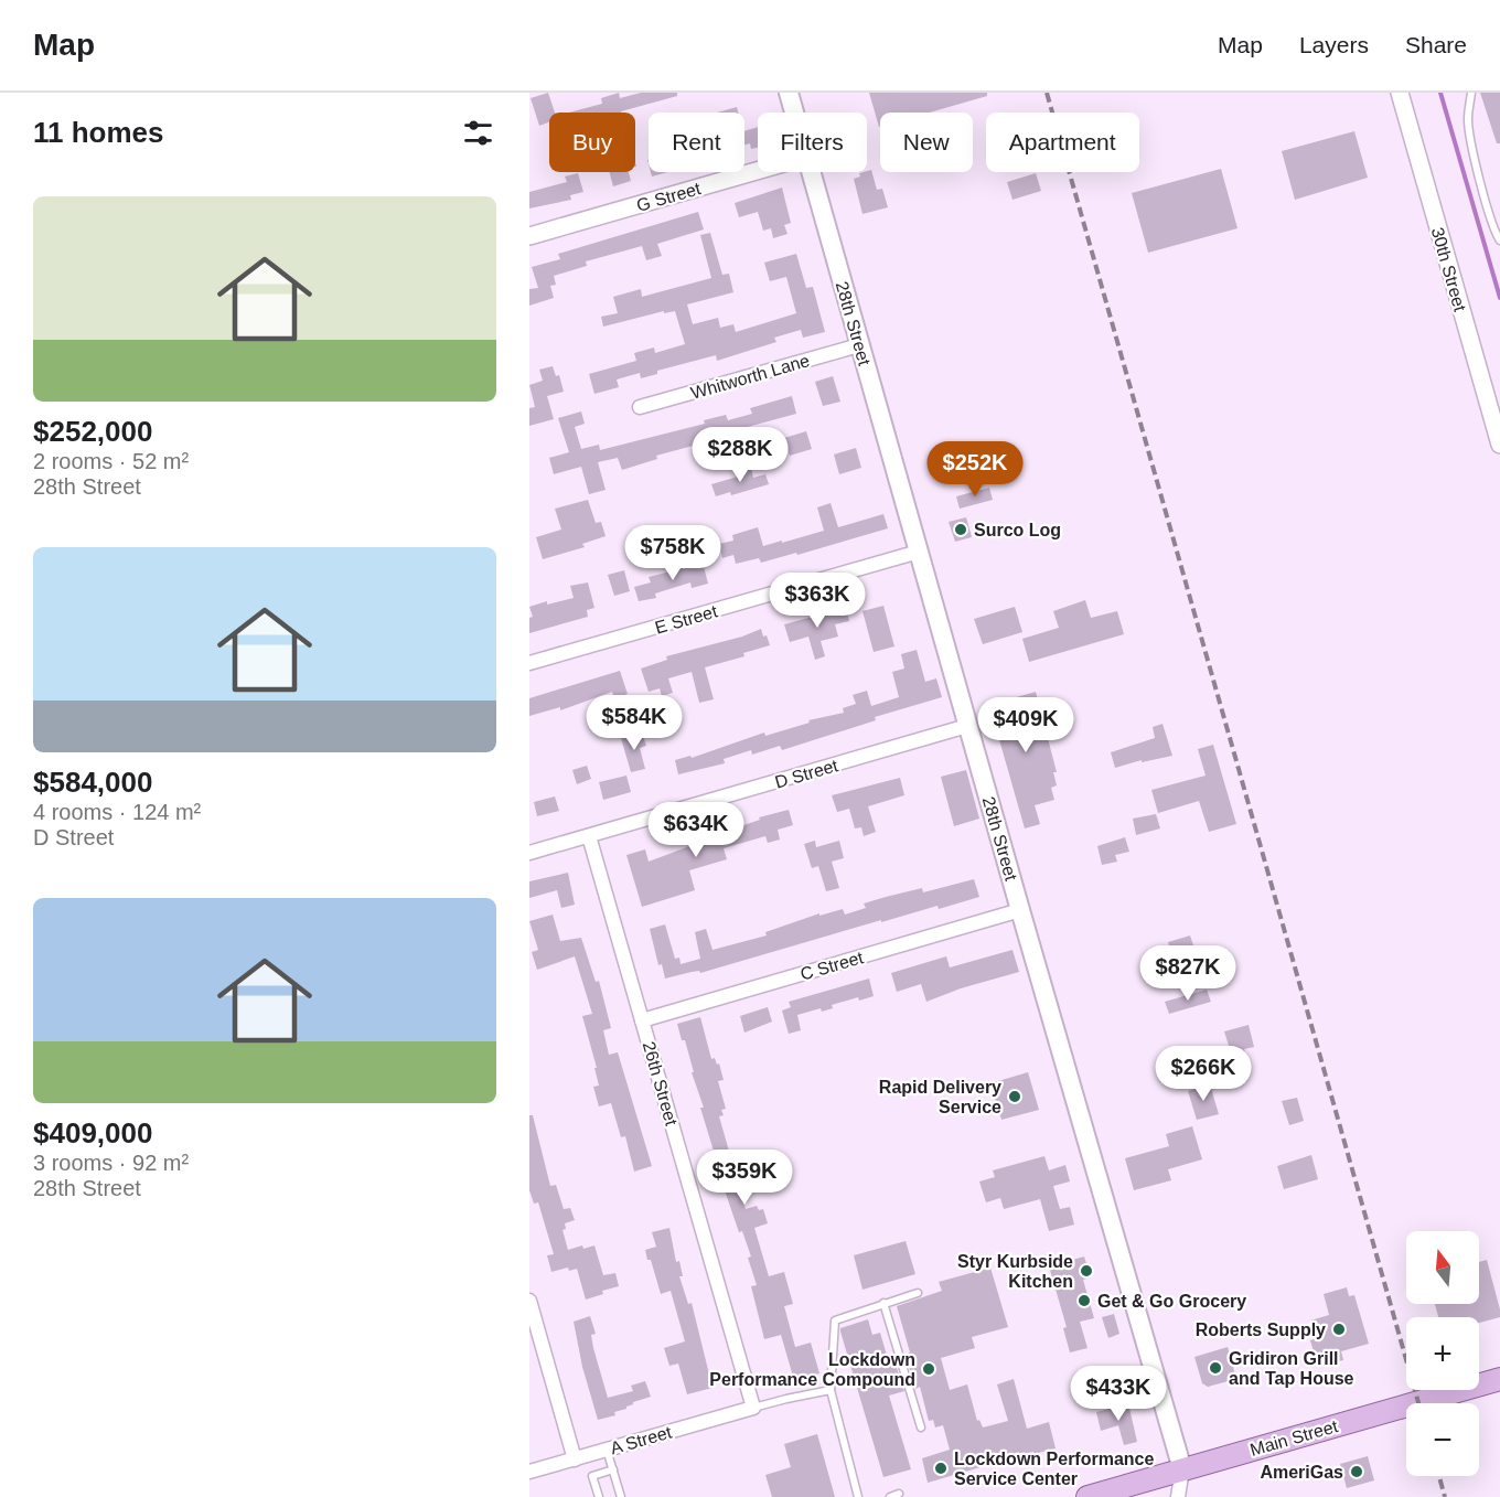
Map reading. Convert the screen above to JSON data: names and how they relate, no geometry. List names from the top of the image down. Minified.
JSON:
{"streets":{"main road":["28th Street","Main Street"],"street":["G Street","30th Street","Whitworth Lane","E Street","D Street","C Street","26th Street","A Street"]},"crossings":[["28th Street","Whitworth Lane"],["28th Street","E Street"],["28th Street","D Street"],["28th Street","C Street"],["28th Street","Main Street"],["D Street","26th Street"],["C Street","26th Street"],["26th Street","A Street"]],"places":["Surco Log","Rapid Delivery Service","Styr Kurbside Kitchen","Get & Go Grocery","Roberts Supply","Gridiron Grill and Tap House","Lockdown Performance Compound","Lockdown Performance Service Center","AmeriGas"],"north":"top","page":{"header":"Map","nav":["Map","Layers","Share"],"heading":"11 homes","chip":["Buy","Rent","Filters","New","Apartment"],"list":[{"name":"$252,000","note":"2 rooms · 52 m² · 28th Street"},{"name":"$584,000","note":"4 rooms · 124 m² · D Street"},{"name":"$409,000","note":"3 rooms · 92 m² · 28th Street"}],"price":["$288K","$252K","$758K","$363K","$584K","$409K","$634K","$827K","$266K","$359K","$433K"],"map_buttons":["+","−"]}}
